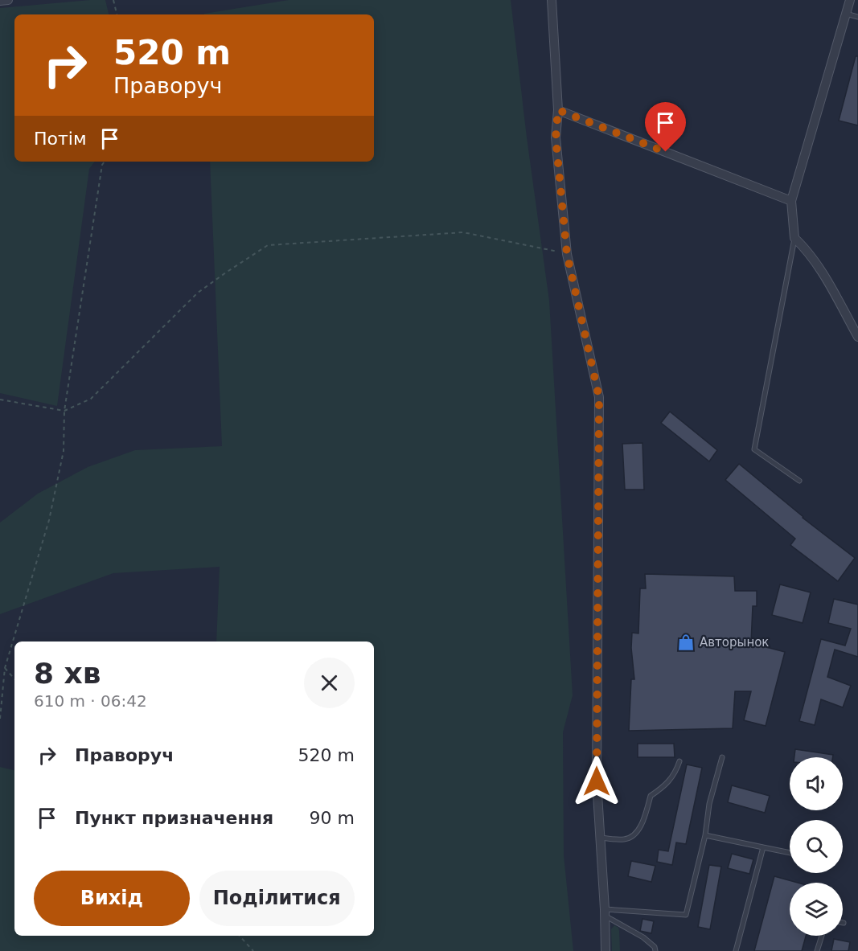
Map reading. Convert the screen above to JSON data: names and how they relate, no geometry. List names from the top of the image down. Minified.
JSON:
{"places":{"shop":["Авторынок"]},"page":{"turn":["520 m","Праворуч"],"then":"Потім","heading":["8 хв","610 m · 06:42"],"list":[{"name":"Праворуч","value":"520 m"},{"name":"Пункт призначення","value":"90 m"}],"buttons":["Вихід","Поділитися"]}}
